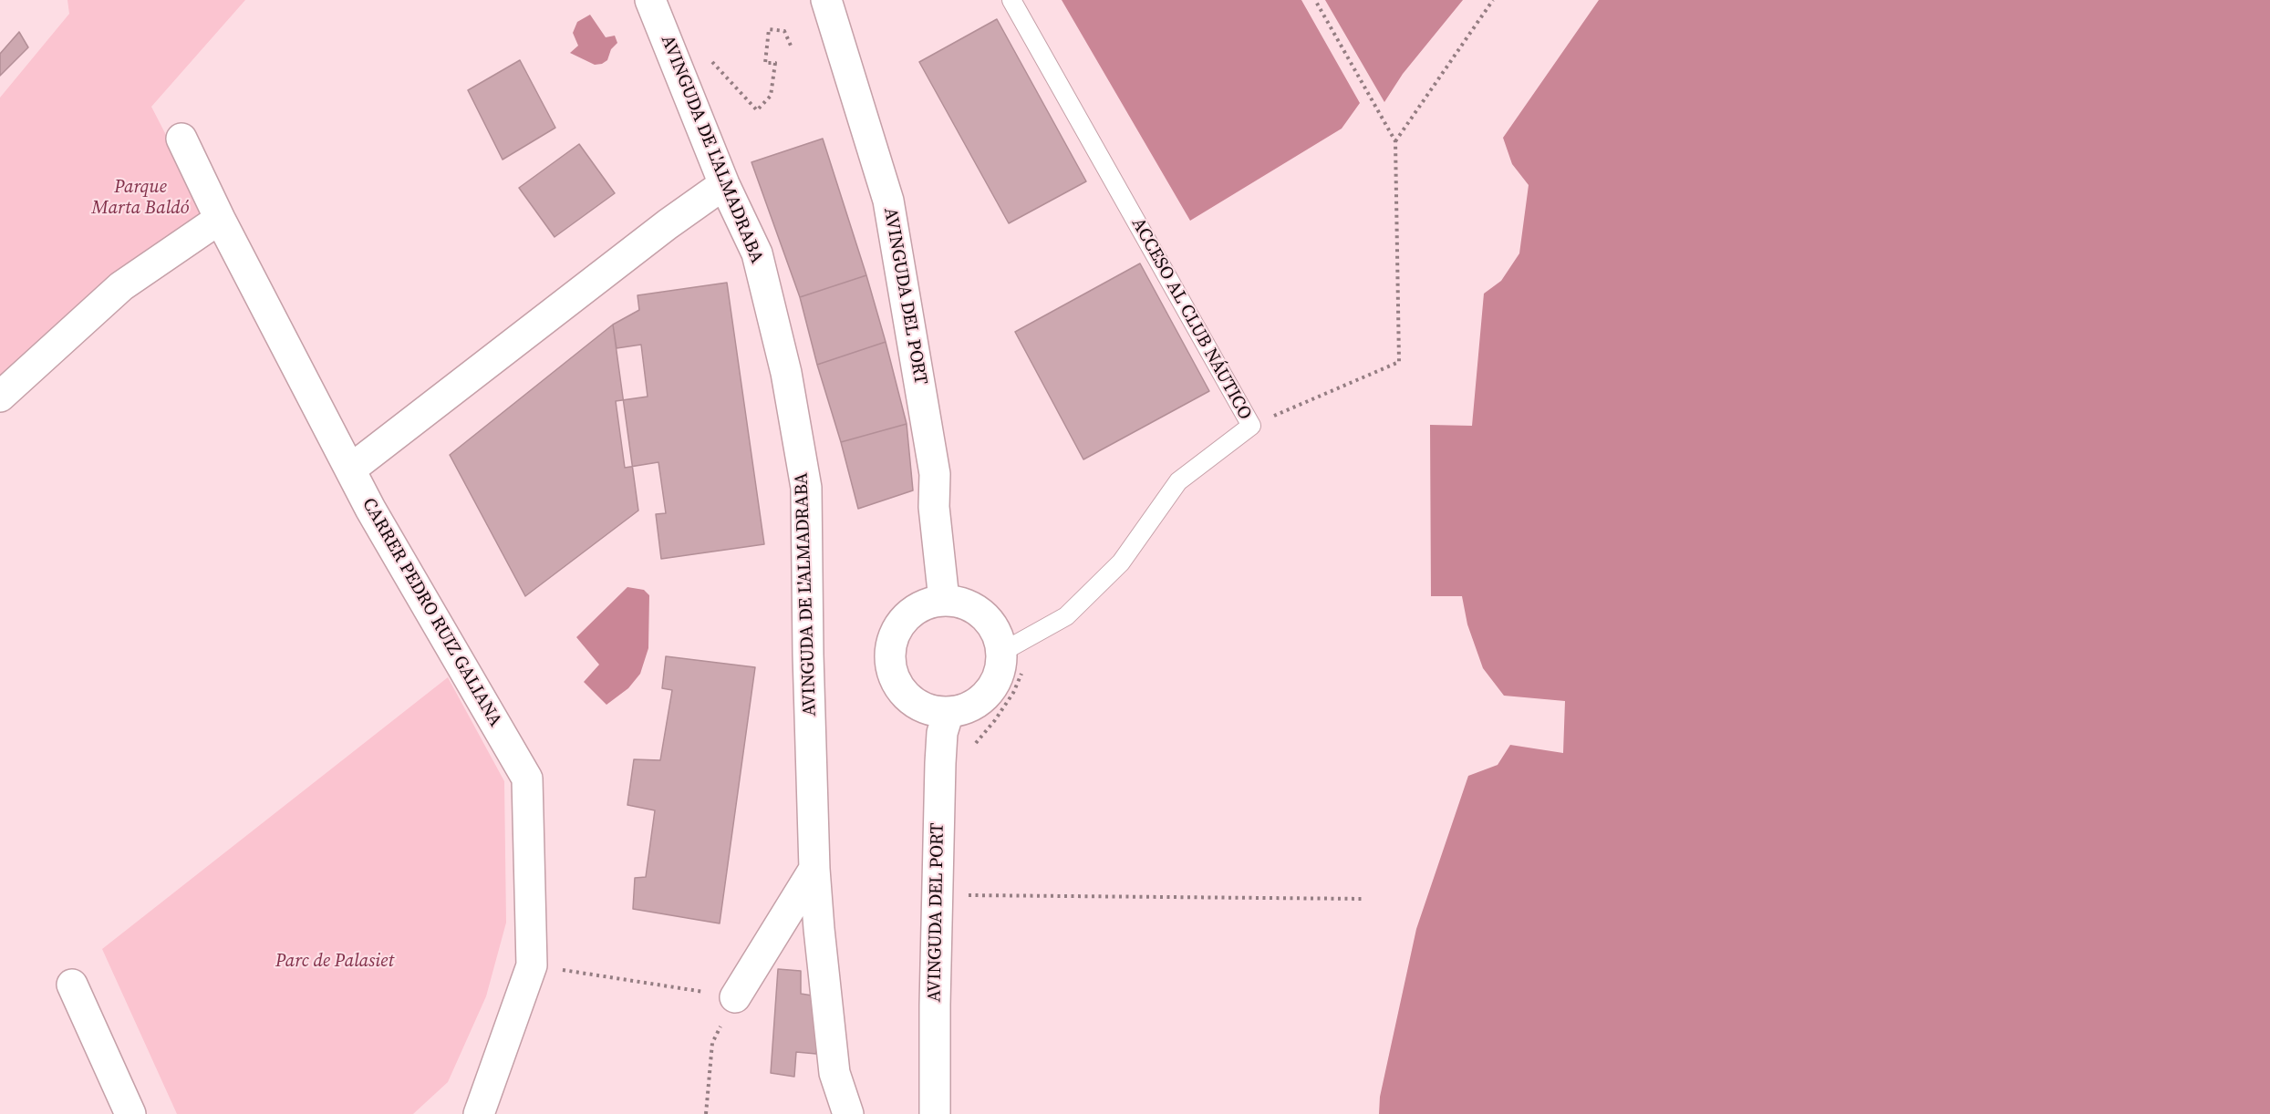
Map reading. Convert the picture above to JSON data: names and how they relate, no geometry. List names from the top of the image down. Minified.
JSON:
{"streets":{"street":["AVINGUDA DE L'ALMADRABA","AVINGUDA DEL PORT","CARRER PEDRO RUIZ GALIANA"],"lane":["ACCESO AL CLUB NÁUTICO"]},"crossings":[["AVINGUDA DEL PORT","ACCESO AL CLUB NÁUTICO"]],"parks":["Parque Marta Baldó","Parc de Palasiet"]}
